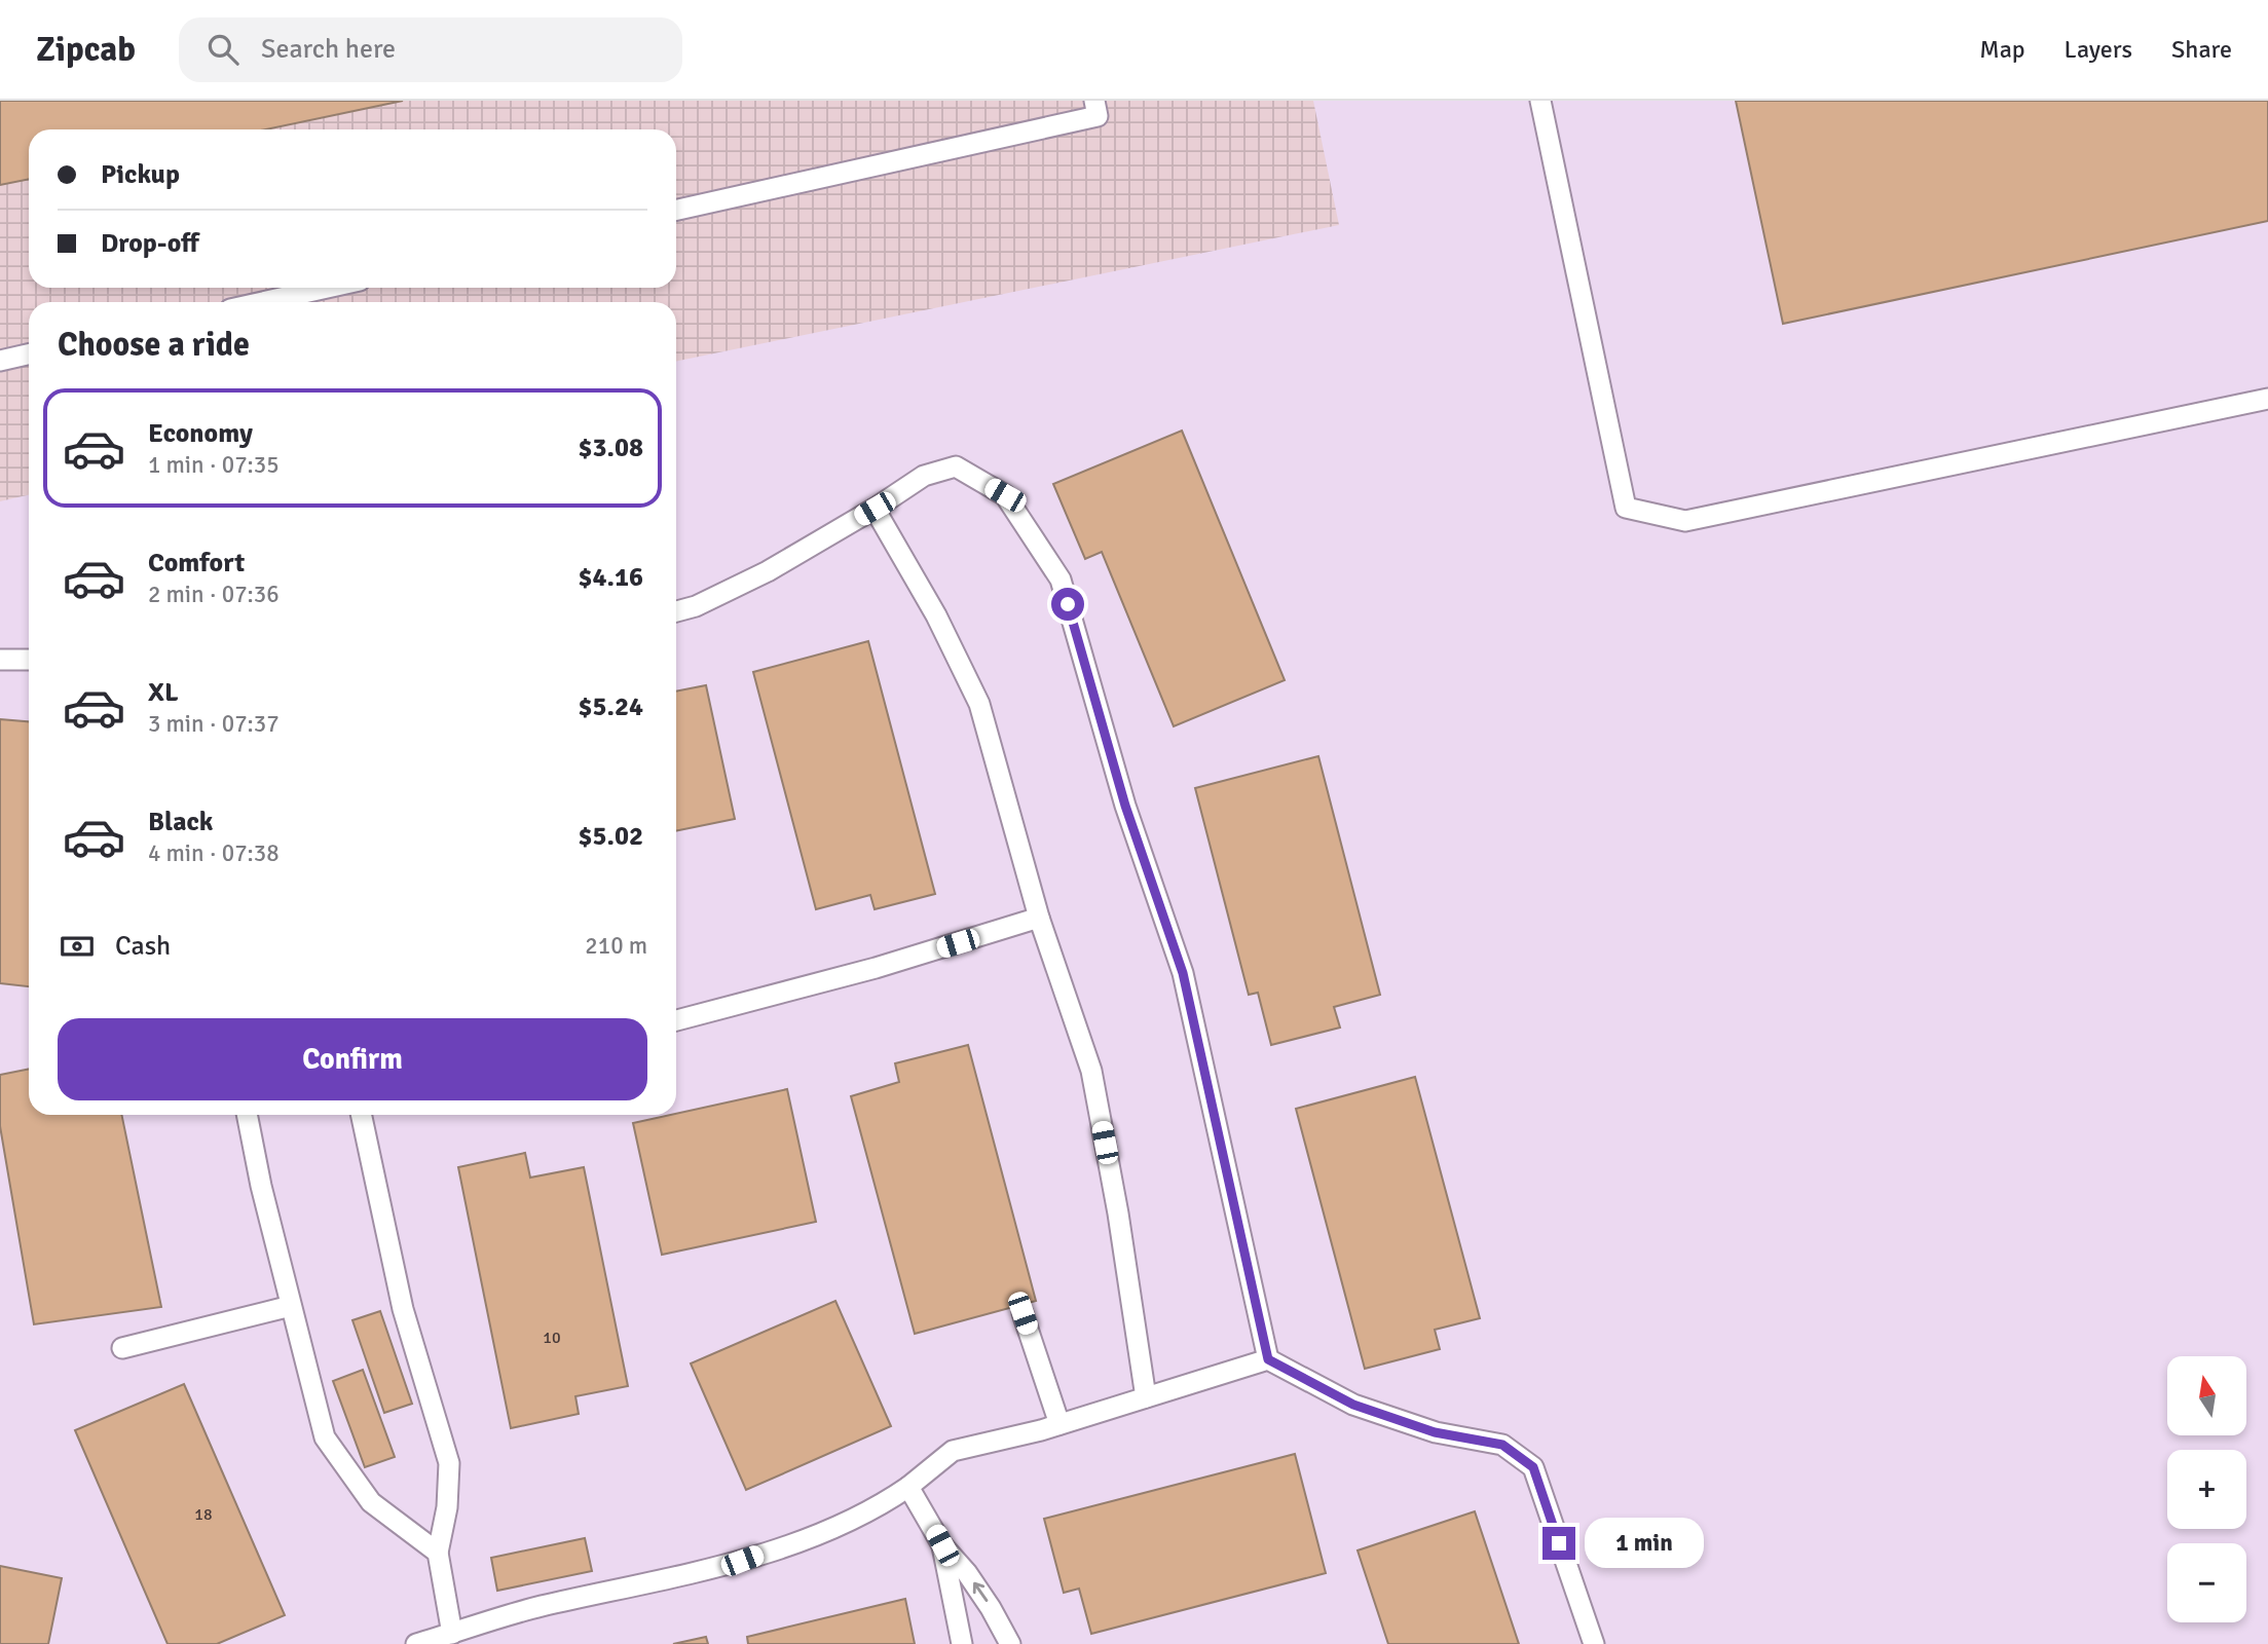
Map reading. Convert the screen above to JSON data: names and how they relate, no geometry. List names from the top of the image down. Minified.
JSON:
{"house_numbers":["10","18"],"north":"top","page":{"header":"Zipcab","search":"Search here","nav":["Map","Layers","Share"],"banner":["Pickup","Drop-off"],"heading":"Choose a ride","list":[{"name":"Economy","note":"1 min · 07:35","value":"$3.08"},{"name":"Comfort","note":"2 min · 07:36","value":"$4.16"},{"name":"XL","note":"3 min · 07:37","value":"$5.24"},{"name":"Black","note":"4 min · 07:38","value":"$5.02"}],"pay":["Cash","210 m"],"buttons":"Confirm","map_buttons":["+","−"],"bubble":"1 min"}}
